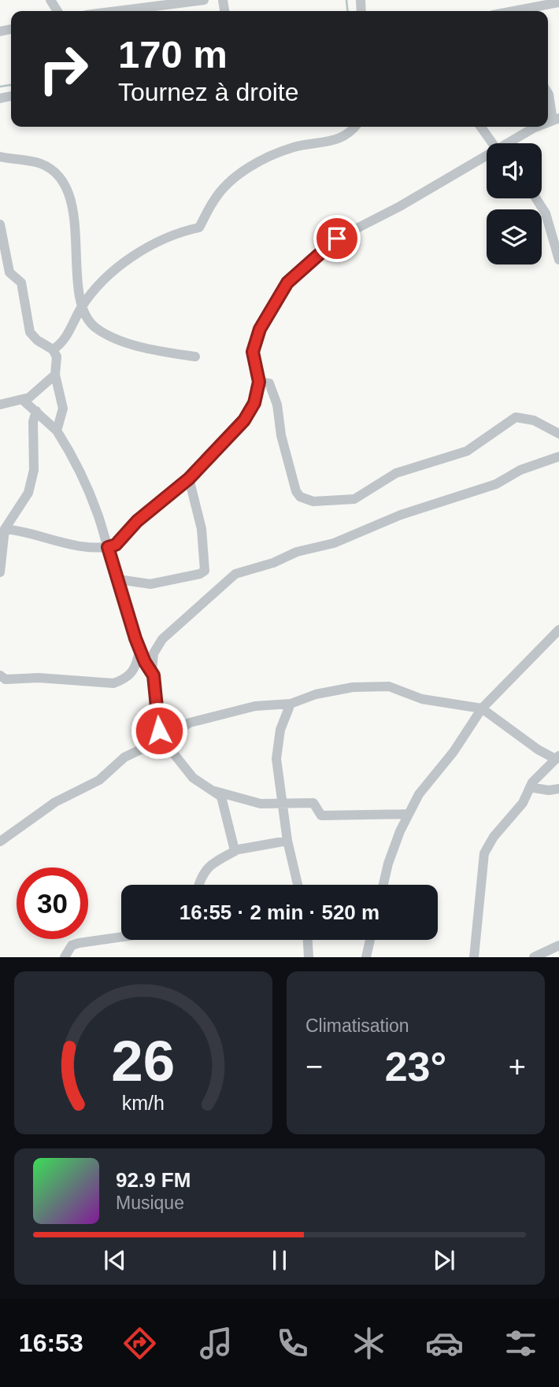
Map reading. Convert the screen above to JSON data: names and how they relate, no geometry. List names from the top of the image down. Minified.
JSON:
{"page":{"turn":["170 m","Tournez à droite"],"limit":"30","trip":"16:55 · 2 min · 520 m","tile":"Climatisation","heat":["−","23°","+"],"song":["92.9 FM","Musique"],"tabs":"16:53","gauge":["26","km/h"]}}
